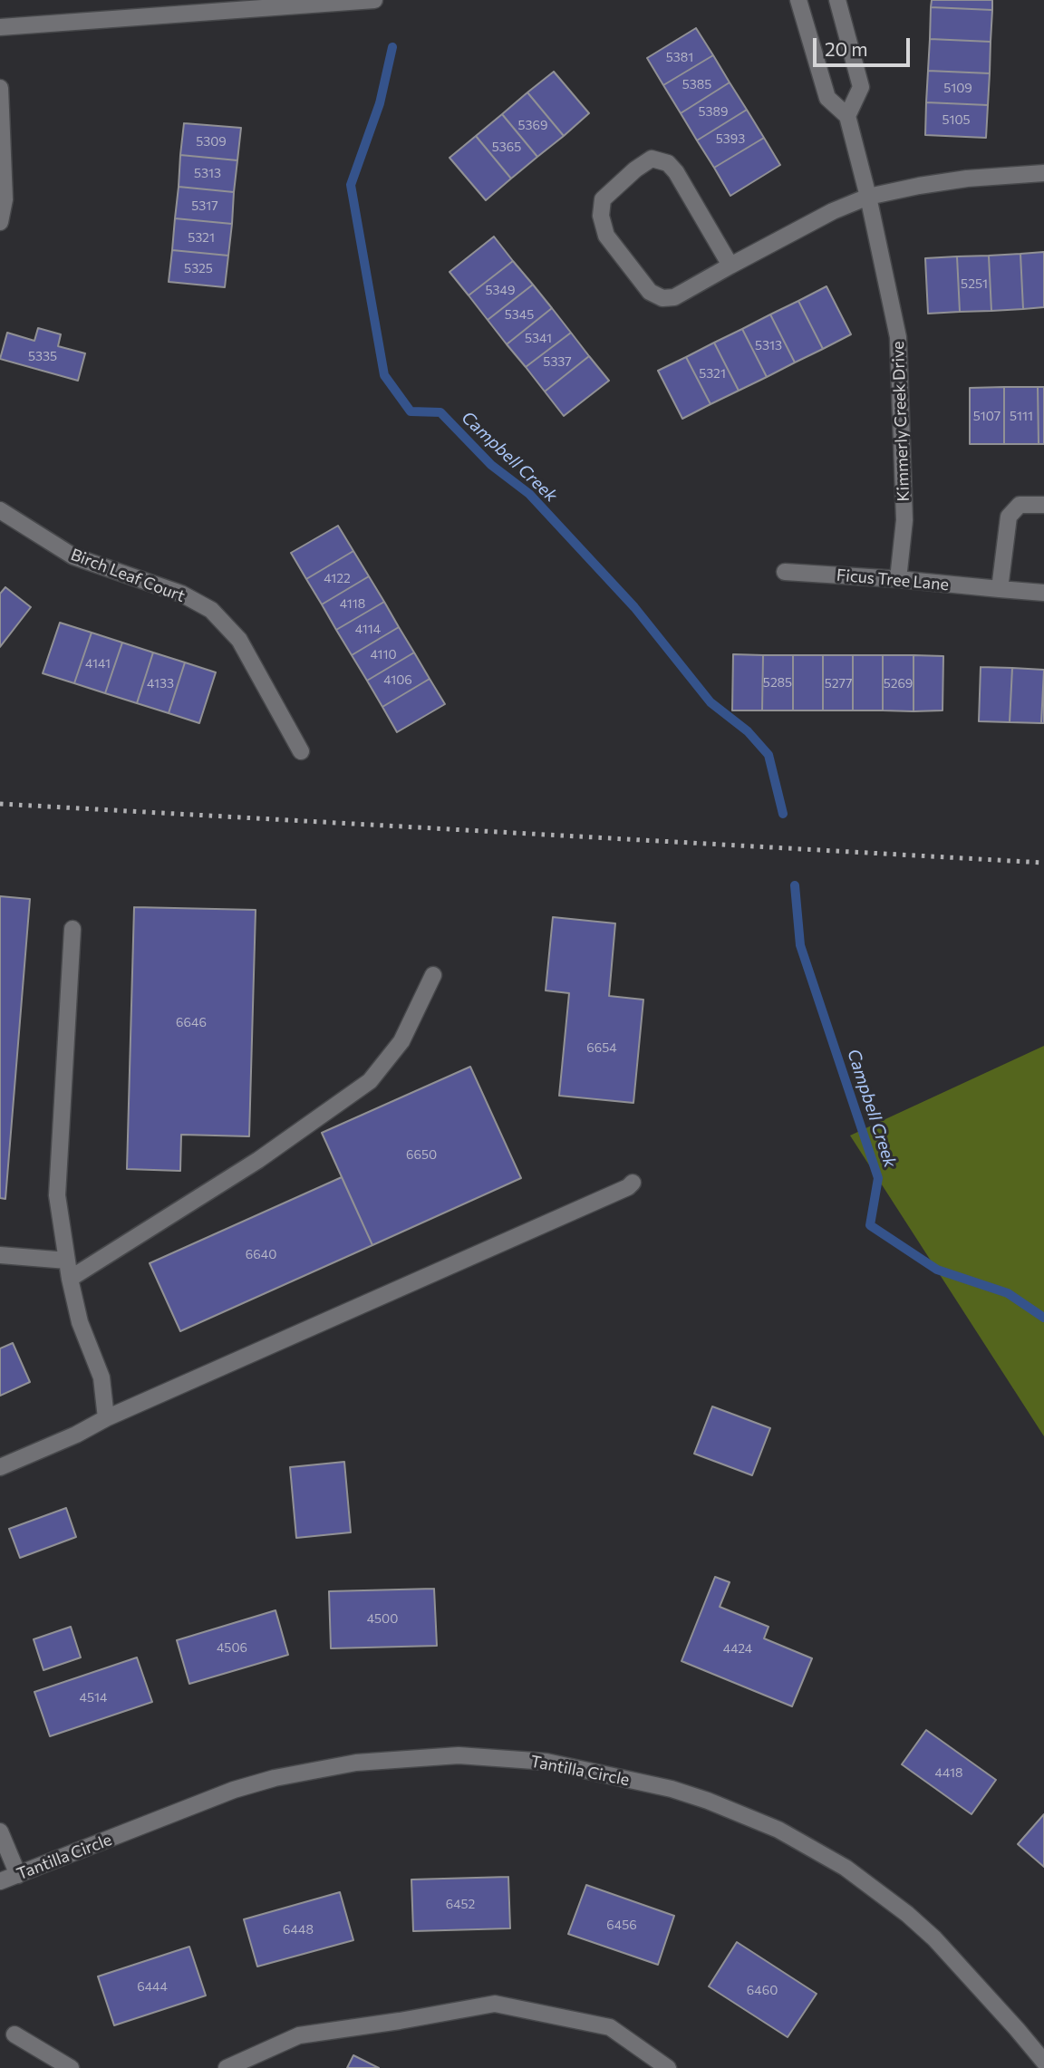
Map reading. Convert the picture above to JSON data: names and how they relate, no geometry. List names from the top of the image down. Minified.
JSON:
{"streets":{"street":["Kimmerly Creek Drive","Birch Leaf Court","Ficus Tree Lane","Tantilla Circle"]},"crossings":[["Kimmerly Creek Drive","Ficus Tree Lane"]],"water":["Campbell Creek"],"house_numbers":["5381","5385","5109","5389","5105","5369","5393","5309","5365","5313","5317","5321","5325","5251","5349","5345","5341","5313","5335","5337","5321","5107","5111","4122","4118","4114","4110","4141","4106","5285","4133","5277","5269","6646","6654","6650","6640","4500","4506","4424","4514","4418","6452","6456","6448","6444","6460"],"scale_bar":"20 m"}
